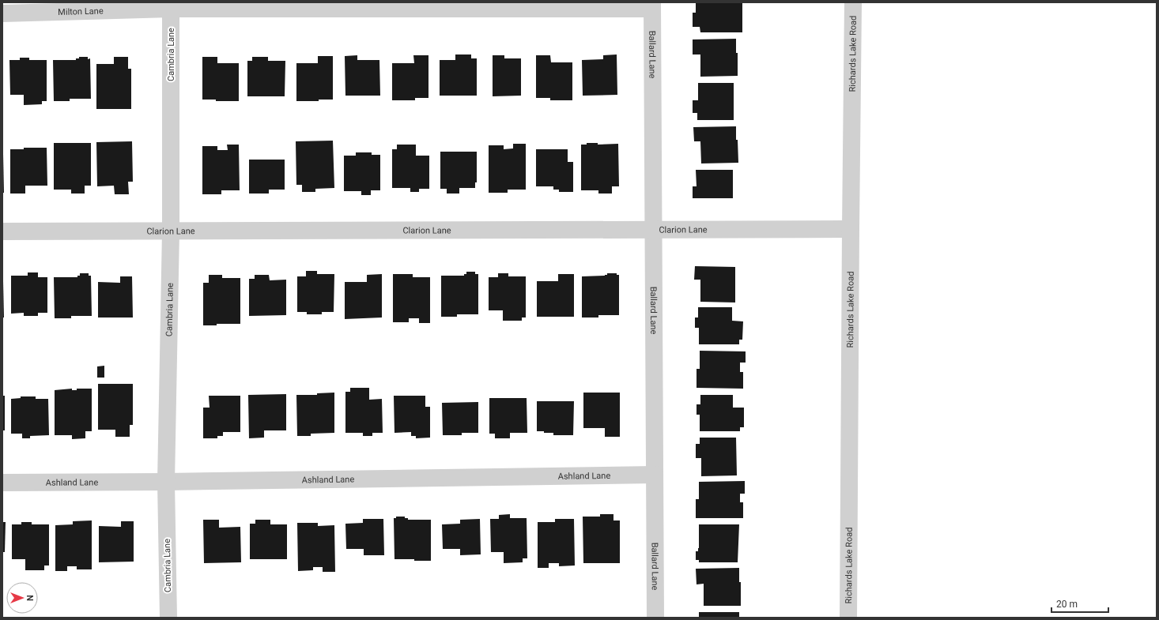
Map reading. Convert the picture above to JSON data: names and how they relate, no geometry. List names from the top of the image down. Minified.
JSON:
{"streets":{"street":["Milton Lane","Cambria Lane","Ballard Lane","Richards Lake Road","Clarion Lane","Ashland Lane"]},"crossings":[["Milton Lane","Cambria Lane"],["Milton Lane","Ballard Lane"],["Cambria Lane","Clarion Lane"],["Cambria Lane","Ashland Lane"],["Ballard Lane","Clarion Lane"],["Ballard Lane","Ashland Lane"],["Richards Lake Road","Clarion Lane"]],"scale_bar":"20 m","north":"right"}
